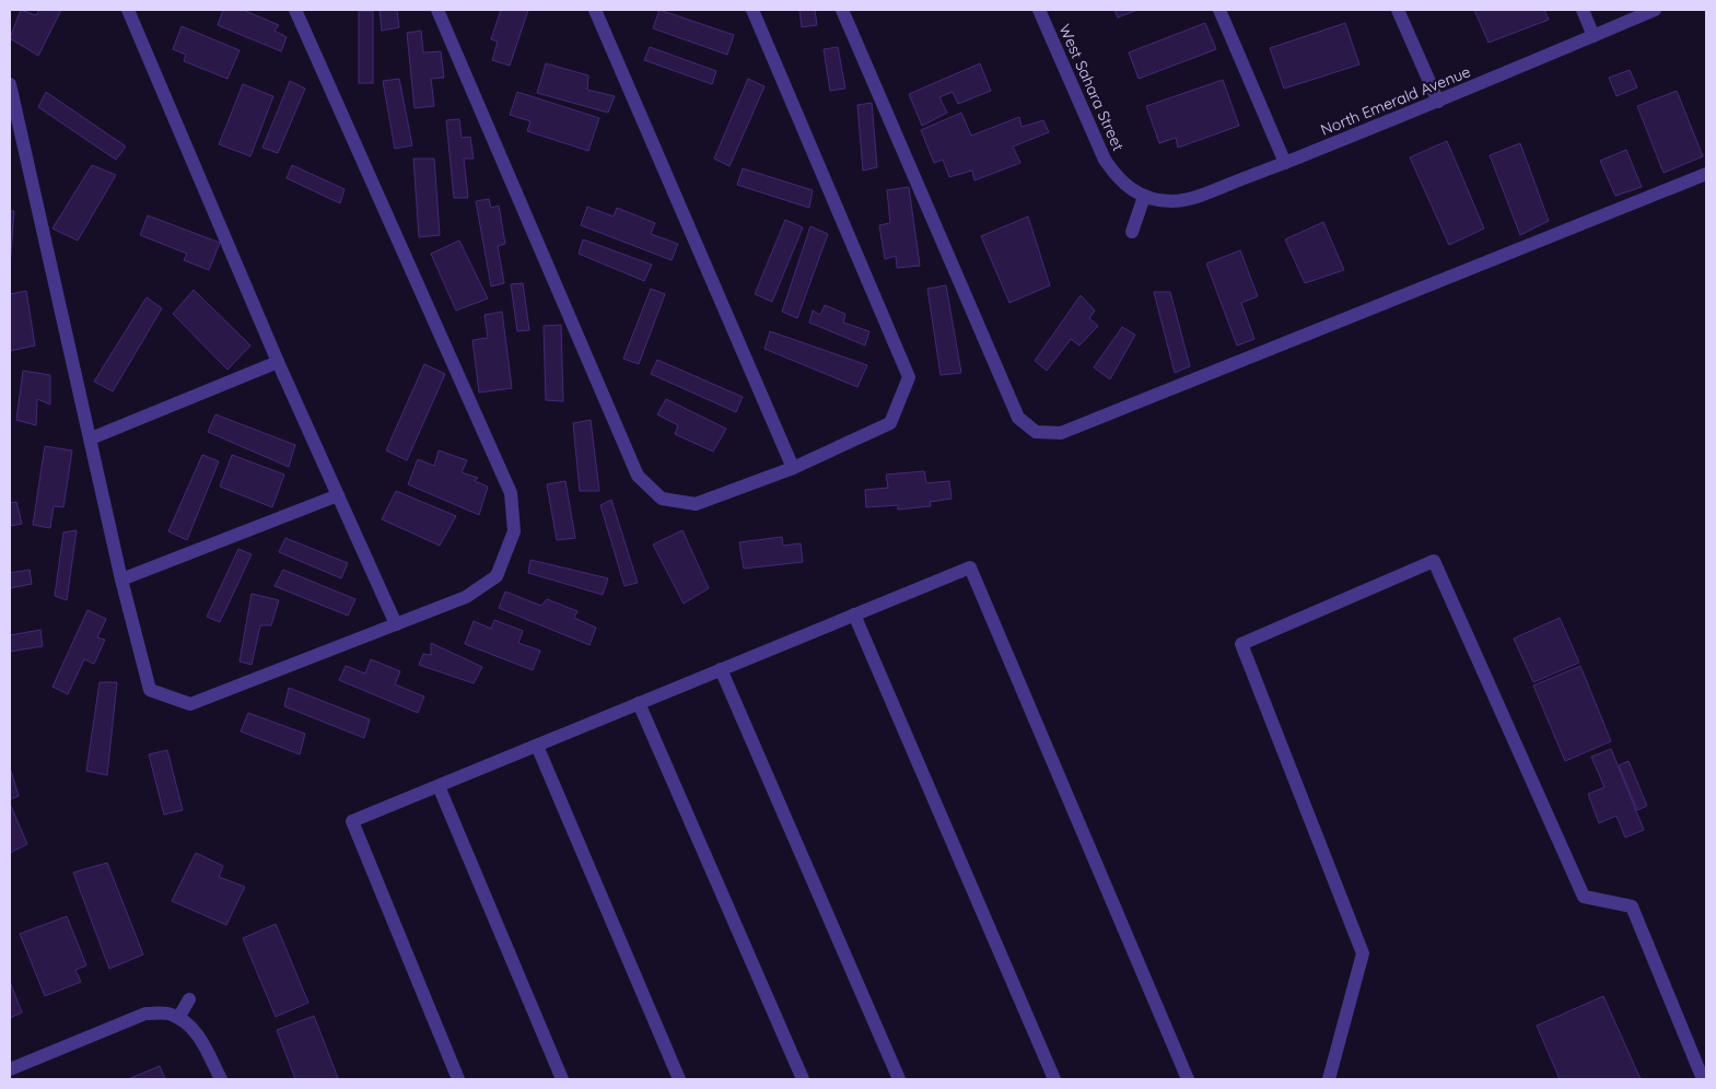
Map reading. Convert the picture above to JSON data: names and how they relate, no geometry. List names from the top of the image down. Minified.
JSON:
{"streets":{"street":["West Sahara Street","North Emerald Avenue"]},"crossings":[["West Sahara Street","North Emerald Avenue"]]}
